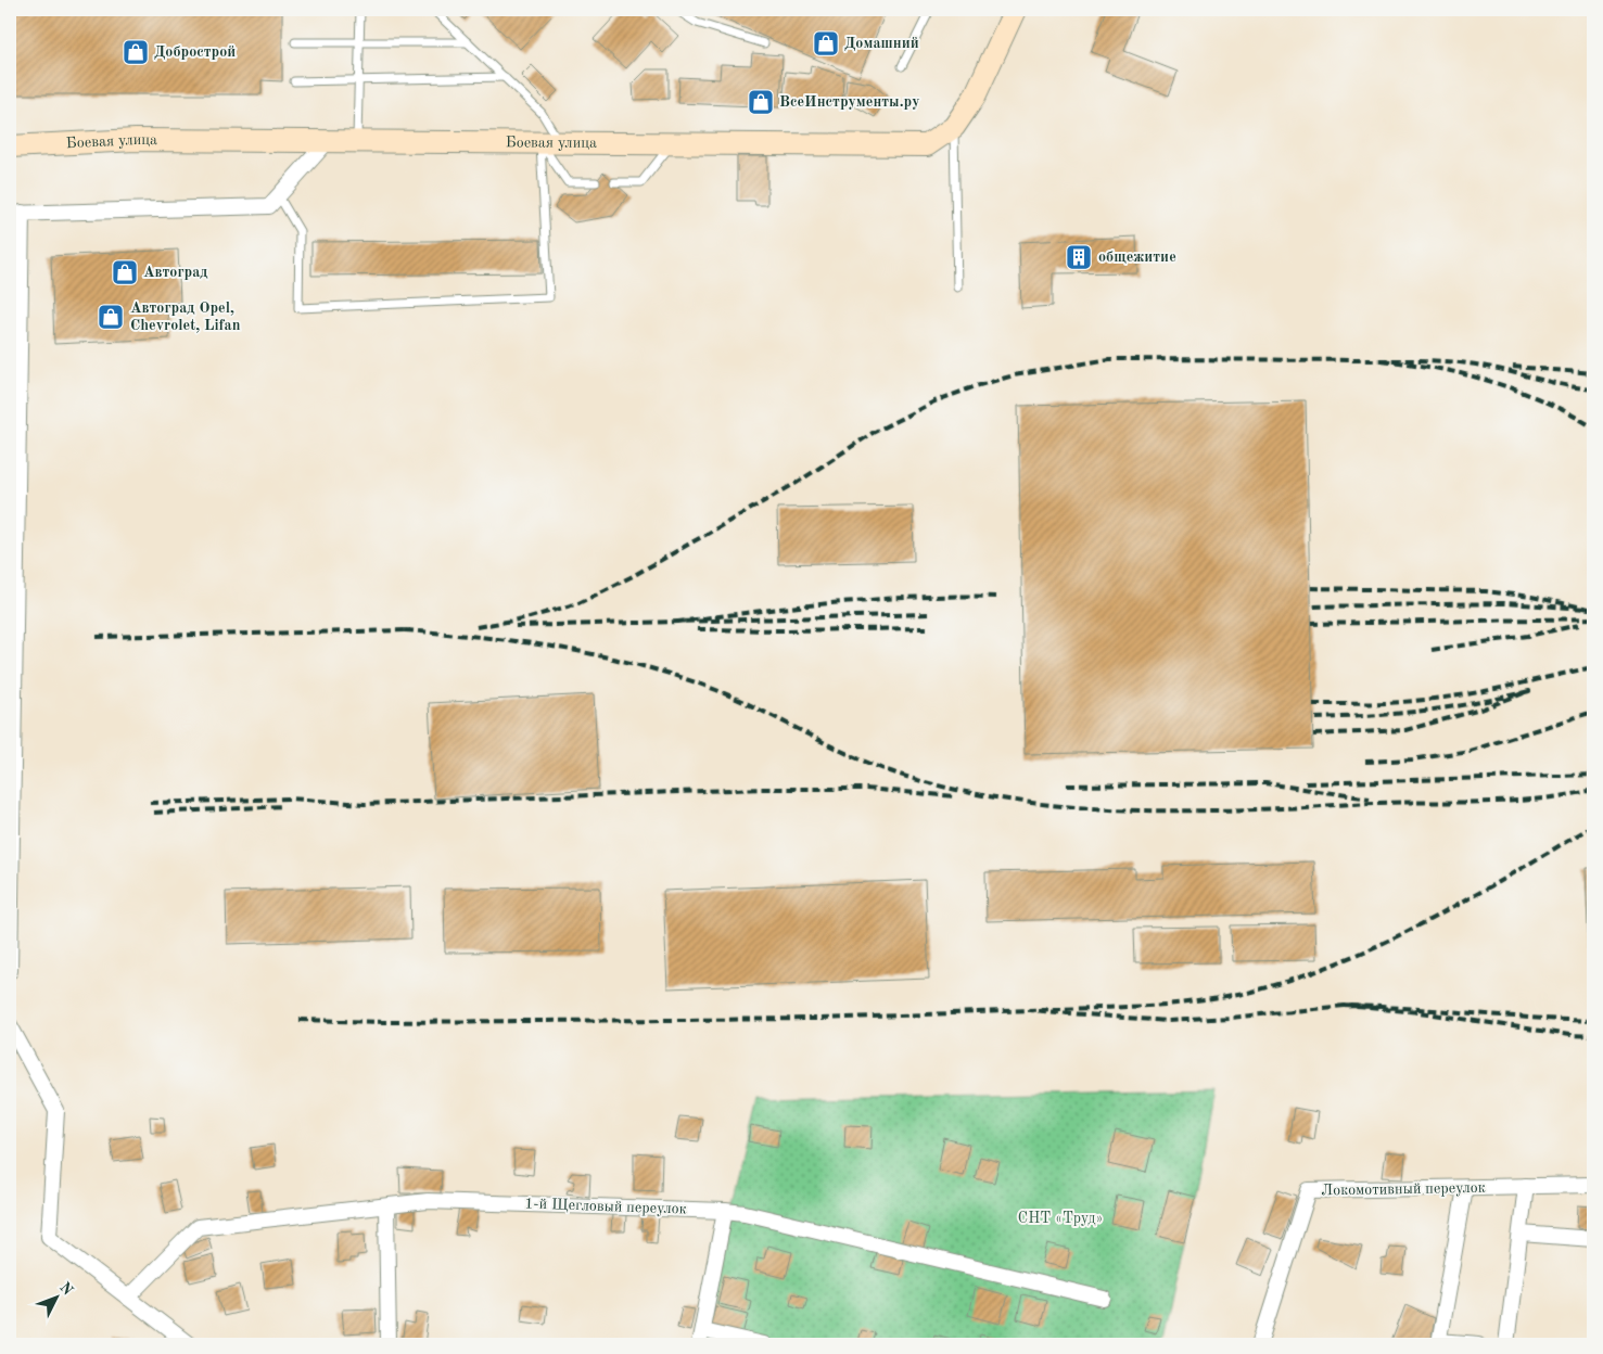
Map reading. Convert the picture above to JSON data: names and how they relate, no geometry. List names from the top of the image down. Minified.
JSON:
{"streets":{"main road":["Боевая улица"],"street":["Локомотивный переулок","1-й Щегловый переулок"]},"parks":["СНТ «Труд»"],"places":{"shop":["Домашний","Добрострой","ВсеИнструменты.ру","Автоград","Автоград Opel, Chevrolet, Lifan"],"building":["общежитие"]},"north":"top right"}
